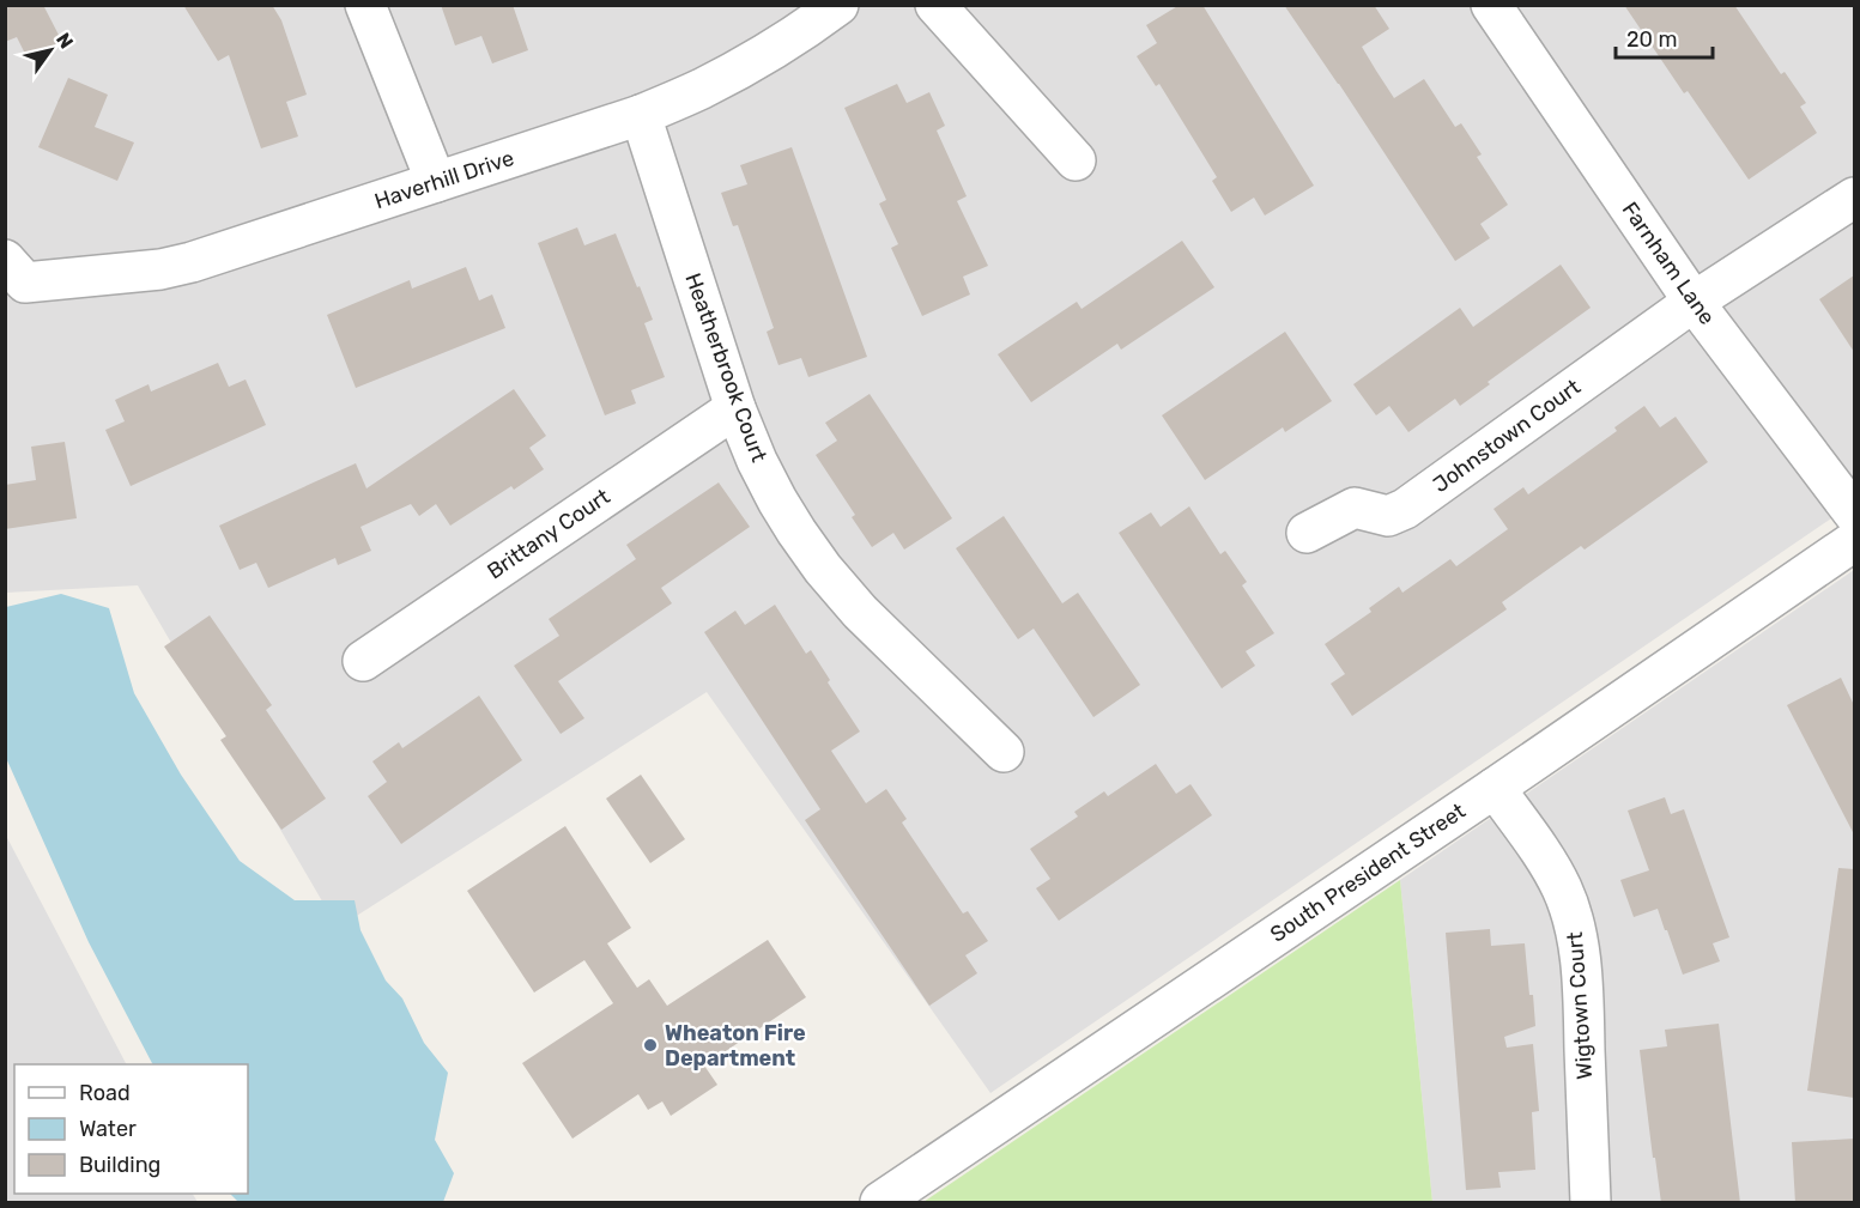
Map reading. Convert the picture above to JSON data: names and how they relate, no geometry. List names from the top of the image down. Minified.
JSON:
{"streets":{"street":["Haverhill Drive","Farnham Lane","Heatherbrook Court","Johnstown Court","Brittany Court","South President Street","Wigtown Court"]},"crossings":[["Haverhill Drive","Heatherbrook Court"],["Farnham Lane","Johnstown Court"],["Heatherbrook Court","Brittany Court"],["South President Street","Wigtown Court"]],"places":["Wheaton Fire Department"],"legend":["Road","Water","Building"],"scale_bar":"20 m","north":"top right"}
